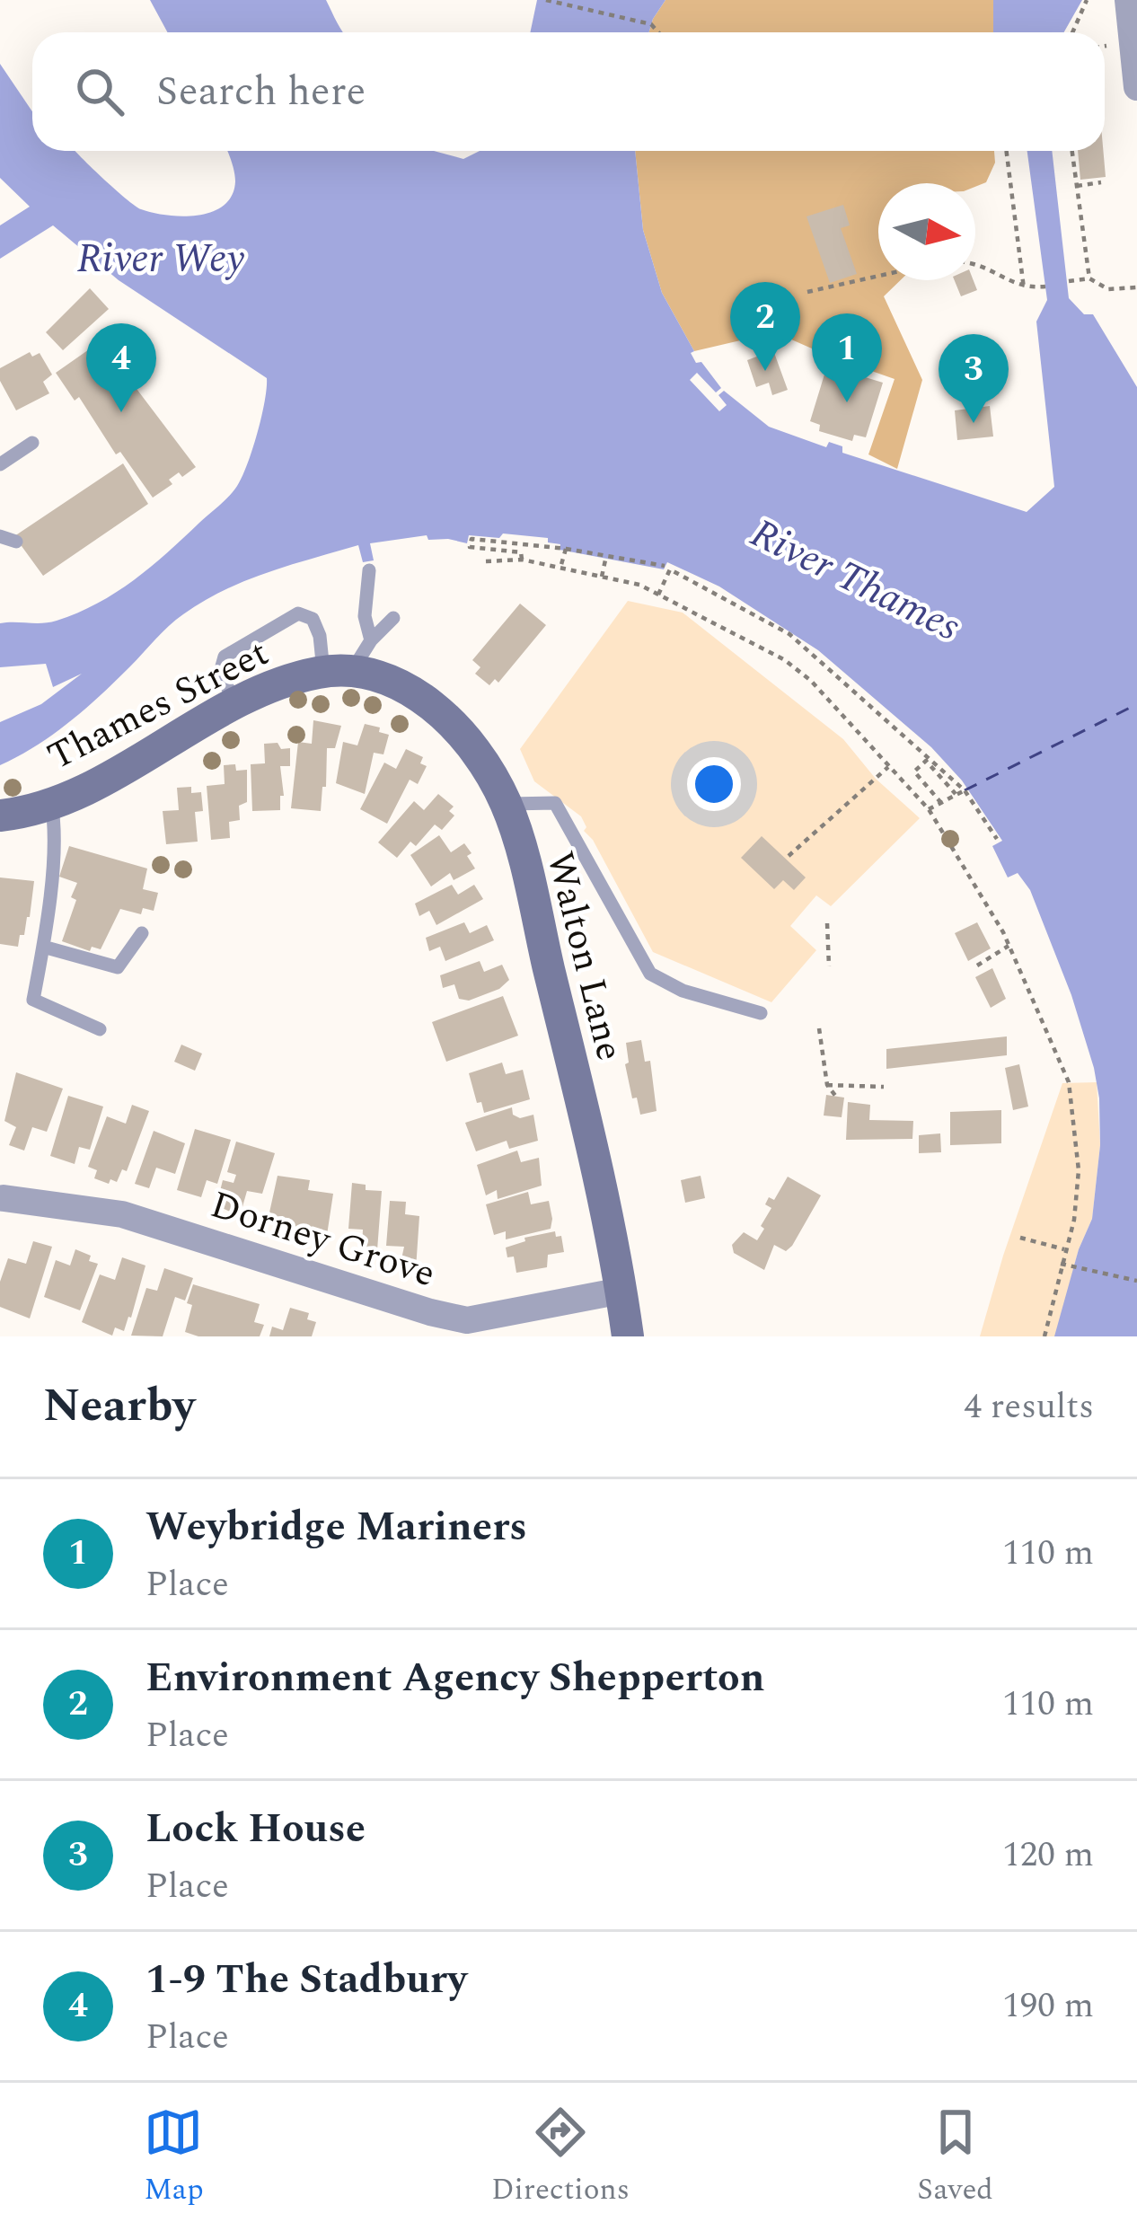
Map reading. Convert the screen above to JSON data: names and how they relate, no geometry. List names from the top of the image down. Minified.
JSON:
{"streets":{"street":["Thames Street","Walton Lane","Dorney Grove"]},"crossings":[["Thames Street","Walton Lane"],["Walton Lane","Dorney Grove"]],"water":["River Wey","River Thames"],"north":"right","page":{"search":"Search here","pins":["2","1","4","3"],"heading":["Nearby","4 results"],"list":[{"mark":"1","name":"Weybridge Mariners","note":"Place","value":"110 m"},{"mark":"2","name":"Environment Agency Shepperton","note":"Place","value":"110 m"},{"mark":"3","name":"Lock House","note":"Place","value":"120 m"},{"mark":"4","name":"1-9 The Stadbury","note":"Place","value":"190 m"}],"nav":["Map","Directions","Saved"]}}
